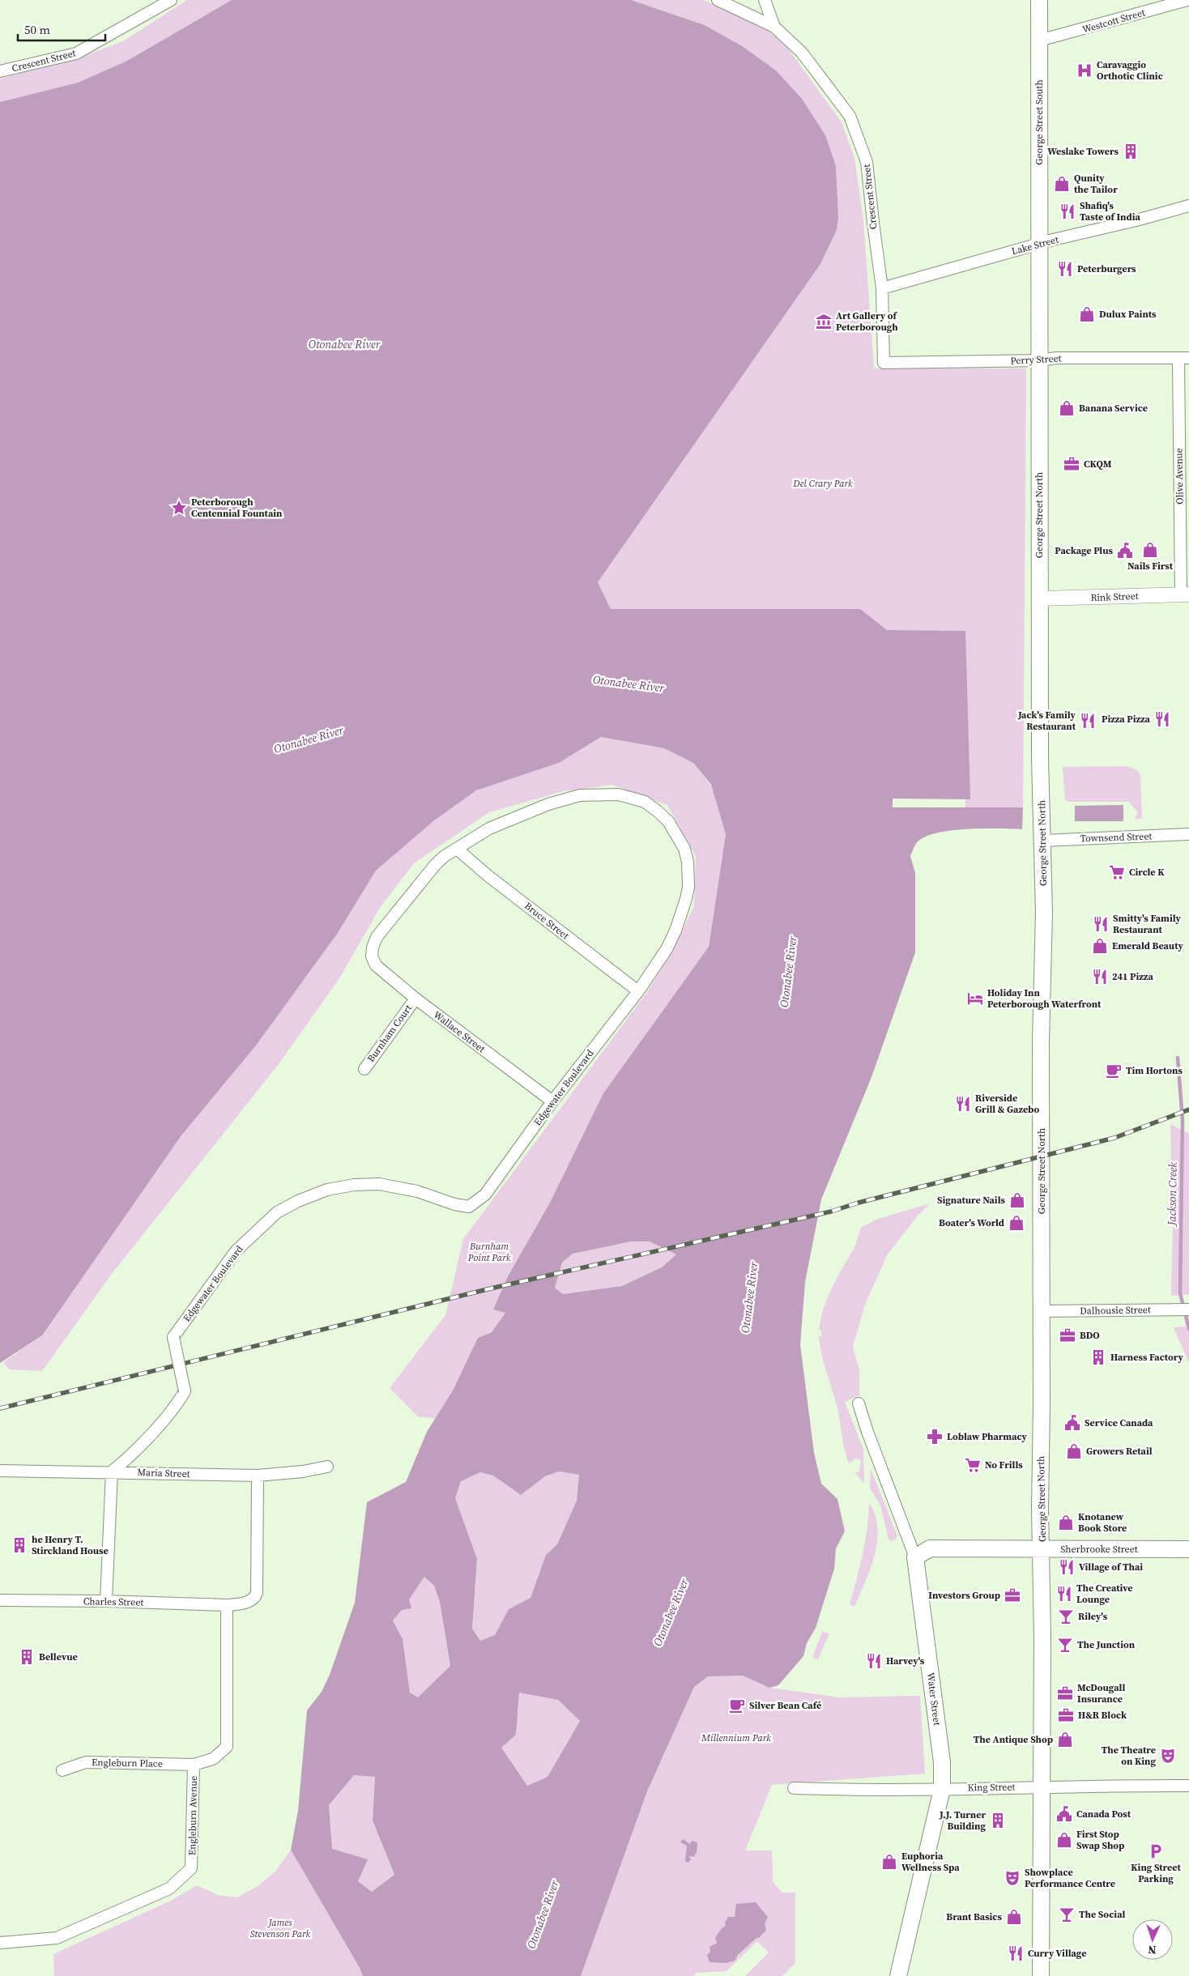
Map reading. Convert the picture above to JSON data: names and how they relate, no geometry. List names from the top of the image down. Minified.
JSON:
{"streets":{"main road":["George Street South","George Street North","Sherbrooke Street","Water Street"],"street":["Westcott Street","Crescent Street","Lake Street","Perry Street","Olive Avenue","Rink Street","Townsend Street","Bruce Street","Wallace Street","Burnham Court","Edgewater Boulevard","Dalhousie Street","Maria Street","Charles Street","Engleburn Place","King Street","Engleburn Avenue"]},"crossings":[["Westcott Street","George Street South"],["Crescent Street","Lake Street"],["Crescent Street","Perry Street"],["George Street South","Lake Street"],["George Street South","George Street North"],["Lake Street","George Street North"],["Perry Street","Olive Avenue"],["Perry Street","George Street North"],["Olive Avenue","Rink Street"],["George Street North","Rink Street"],["George Street North","Townsend Street"],["George Street North","Dalhousie Street"],["George Street North","Sherbrooke Street"],["George Street North","King Street"],["Bruce Street","Edgewater Boulevard"],["Wallace Street","Burnham Court"],["Wallace Street","Edgewater Boulevard"],["Edgewater Boulevard","Maria Street"],["Sherbrooke Street","Water Street"],["Charles Street","Engleburn Avenue"],["Water Street","King Street"],["Engleburn Place","Engleburn Avenue"]],"water":["Otonabee River","Jackson Creek"],"parks":["Del Crary Park","Burnham Point Park","Millennium Park","James Stevenson Park"],"places":{"hospital":["Caravaggio Orthotic Clinic"],"building":["Weslake Towers","Harness Factory","he Henry T. Stirckland House","Bellevue","J.J. Turner Building"],"shop":["Qunity the Tailor","Dulux Paints","Banana Service","Nails First","Emerald Beauty","Signature Nails","Boater's World","Growers Retail","Knotanew Book Store","The Antique Shop","First Stop Swap Shop","Euphoria Wellness Spa","Brant Basics"],"restaurant":["Shafiq's Taste of India","Peterburgers","Pizza Pizza","Jack's Family Restaurant","Smitty's Family Restaurant","241 Pizza","Riverside Grill & Gazebo","Village of Thai","The Creative Lounge","Harvey's","Curry Village"],"museum":["Art Gallery of Peterborough"],"office":["CKQM","BDO","Investors Group","McDougall Insurance","H&R Block"],"place":["Peterborough Centennial Fountain"],"public building":["Package Plus","Service Canada","Canada Post"],"supermarket":["Circle K","No Frills"],"hotel":["Holiday Inn Peterborough Waterfront"],"cafe":["Tim Hortons","Silver Bean Café"],"pharmacy":["Loblaw Pharmacy"],"bar":["Riley's","The Junction","The Social"],"theatre":["The Theatre on King","Showplace Performance Centre"],"parking":["King Street Parking"]},"scale_bar":"50 m","north":"bottom"}
